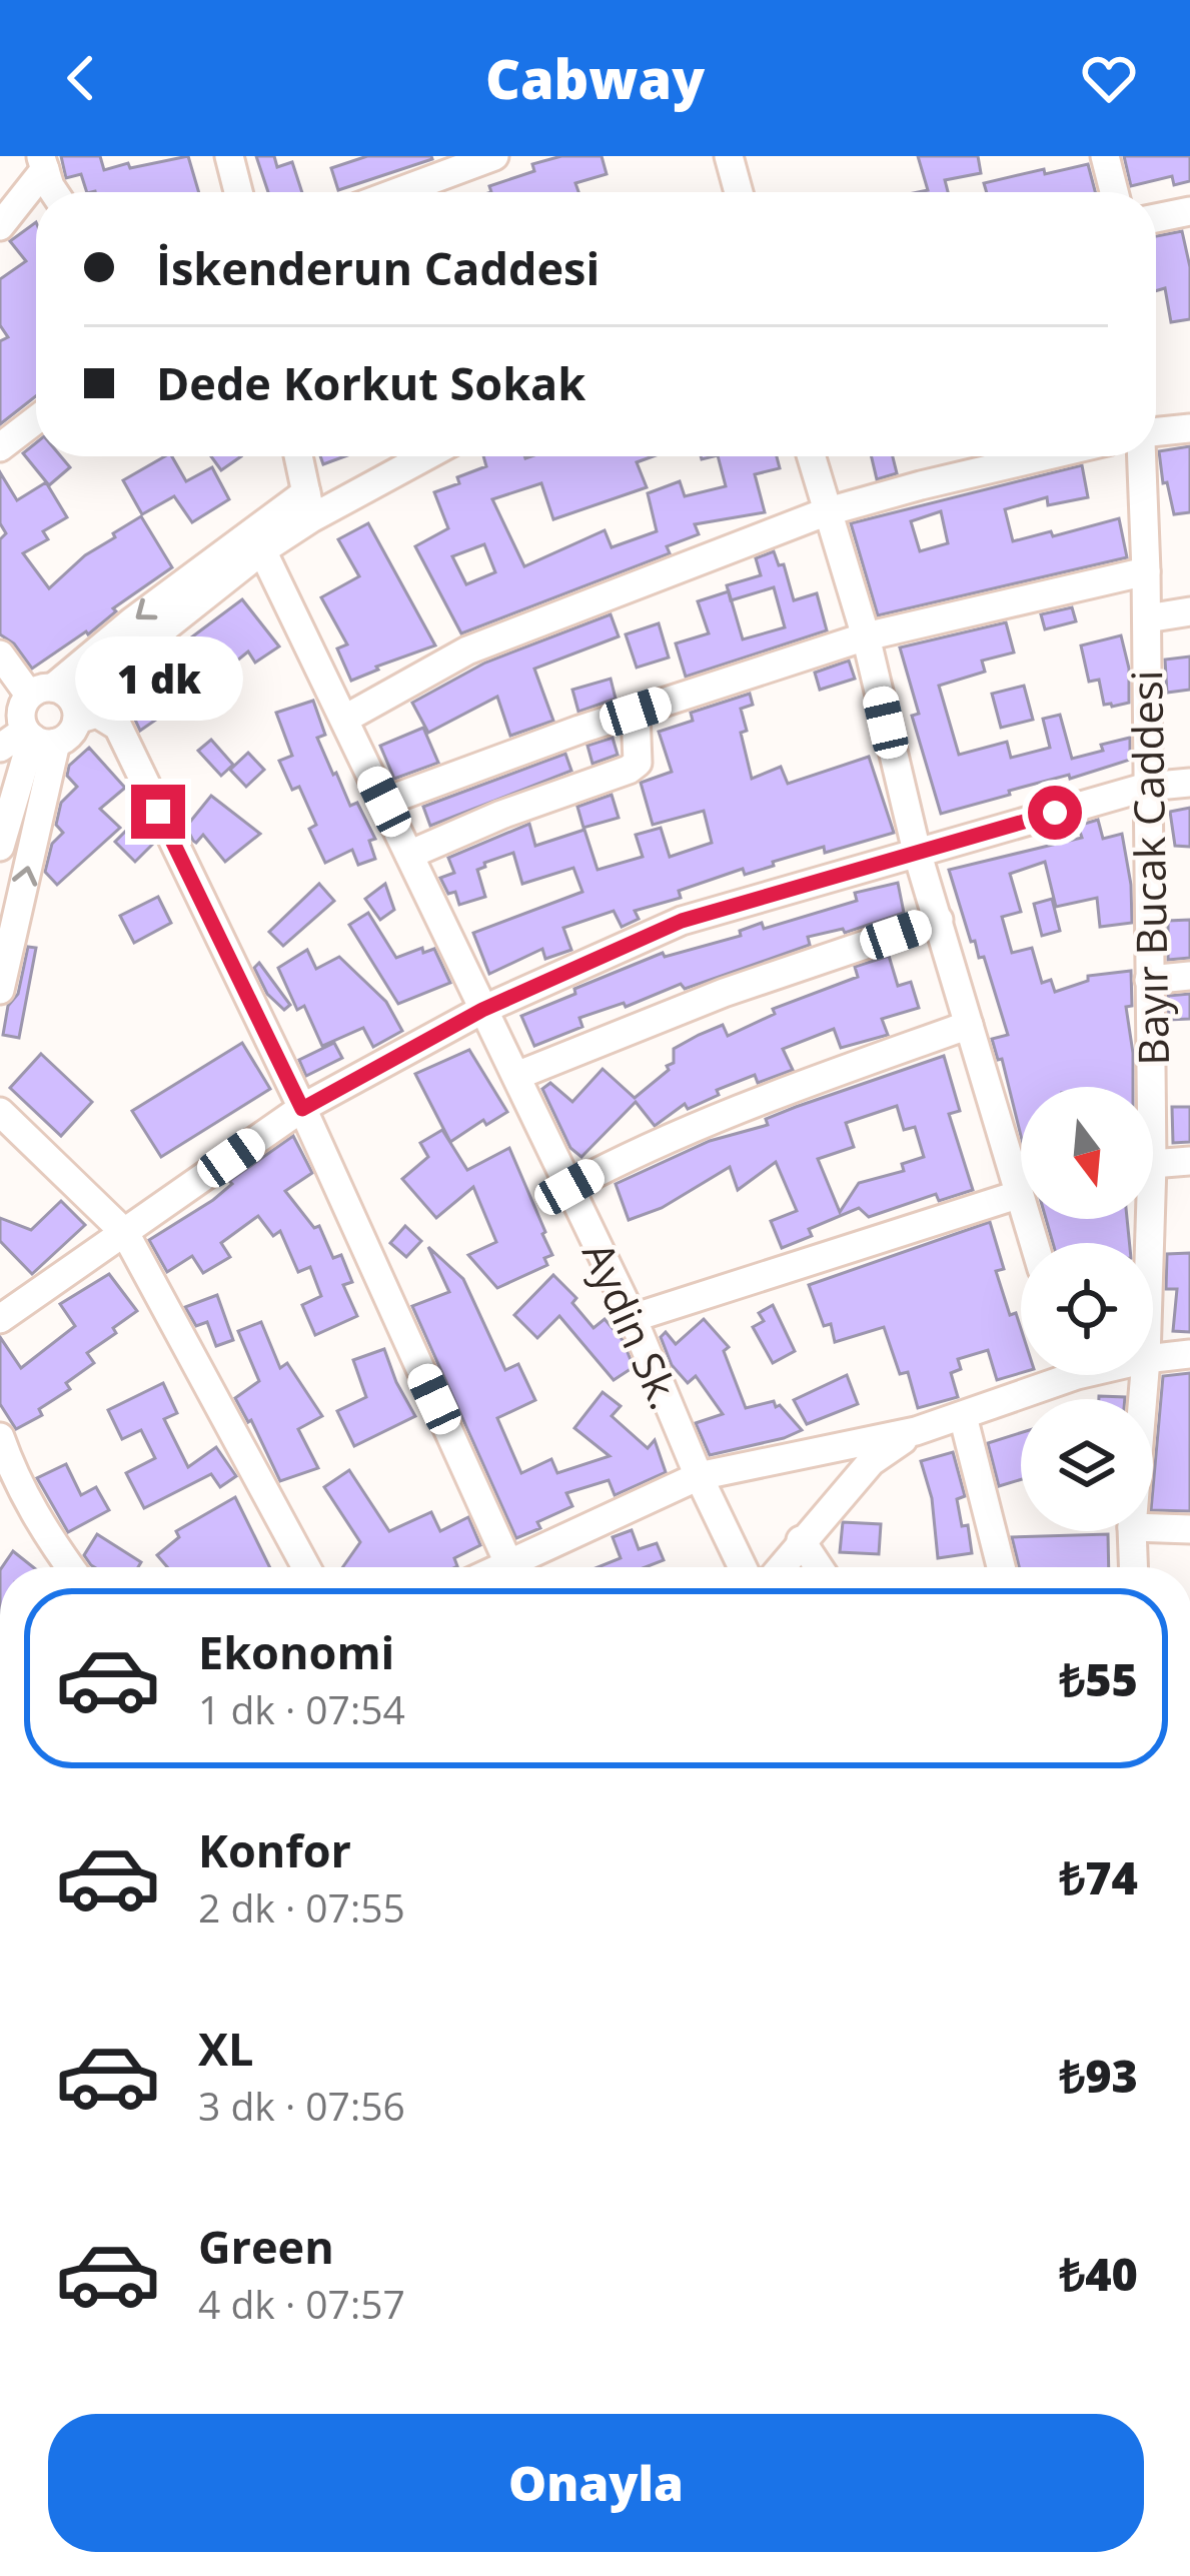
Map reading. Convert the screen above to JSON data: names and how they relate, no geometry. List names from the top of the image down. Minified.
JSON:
{"streets":{"street":["Bayır Bucak Caddesi","Aydin Sk."]},"north":"bottom","page":{"header":"Cabway","banner":["İskenderun Caddesi","Dede Korkut Sokak"],"bubble":"1 dk","list":[{"name":"Ekonomi","note":"1 dk · 07:54","value":"₺55"},{"name":"Konfor","note":"2 dk · 07:55","value":"₺74"},{"name":"XL","note":"3 dk · 07:56","value":"₺93"},{"name":"Green","note":"4 dk · 07:57","value":"₺40"}],"buttons":"Onayla"}}
